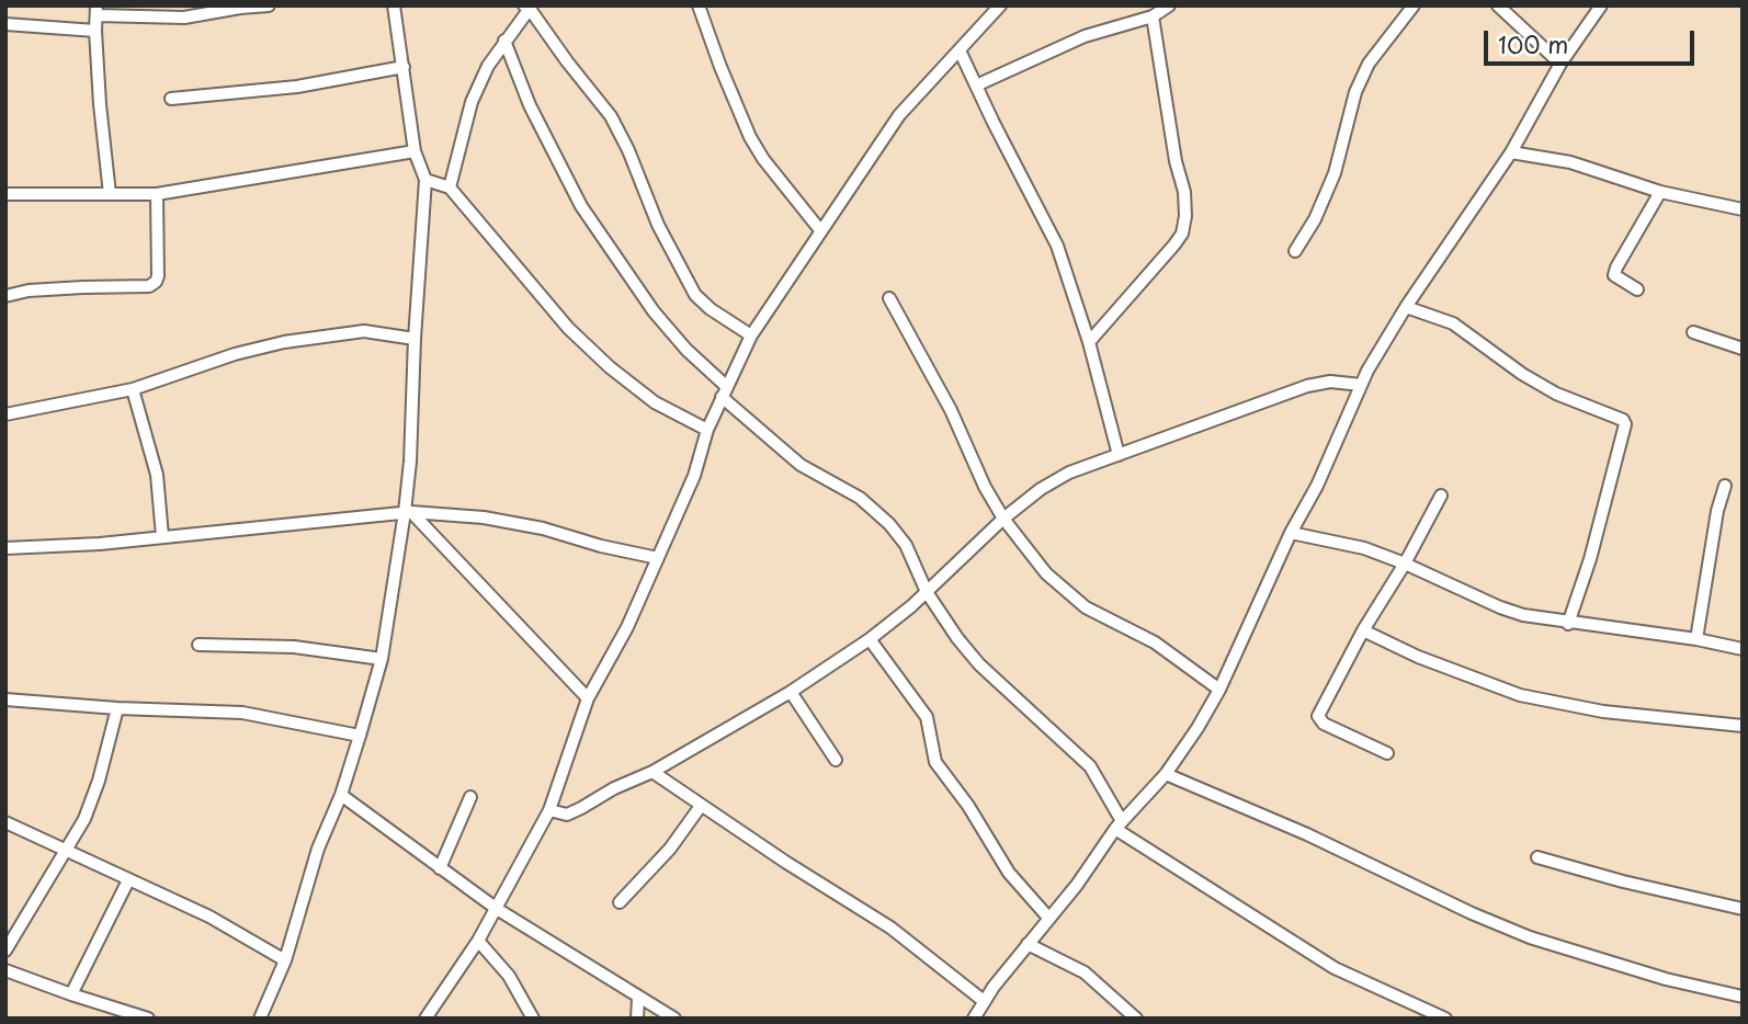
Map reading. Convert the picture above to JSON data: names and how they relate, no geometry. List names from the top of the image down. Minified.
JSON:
{"scale_bar":"100 m"}
